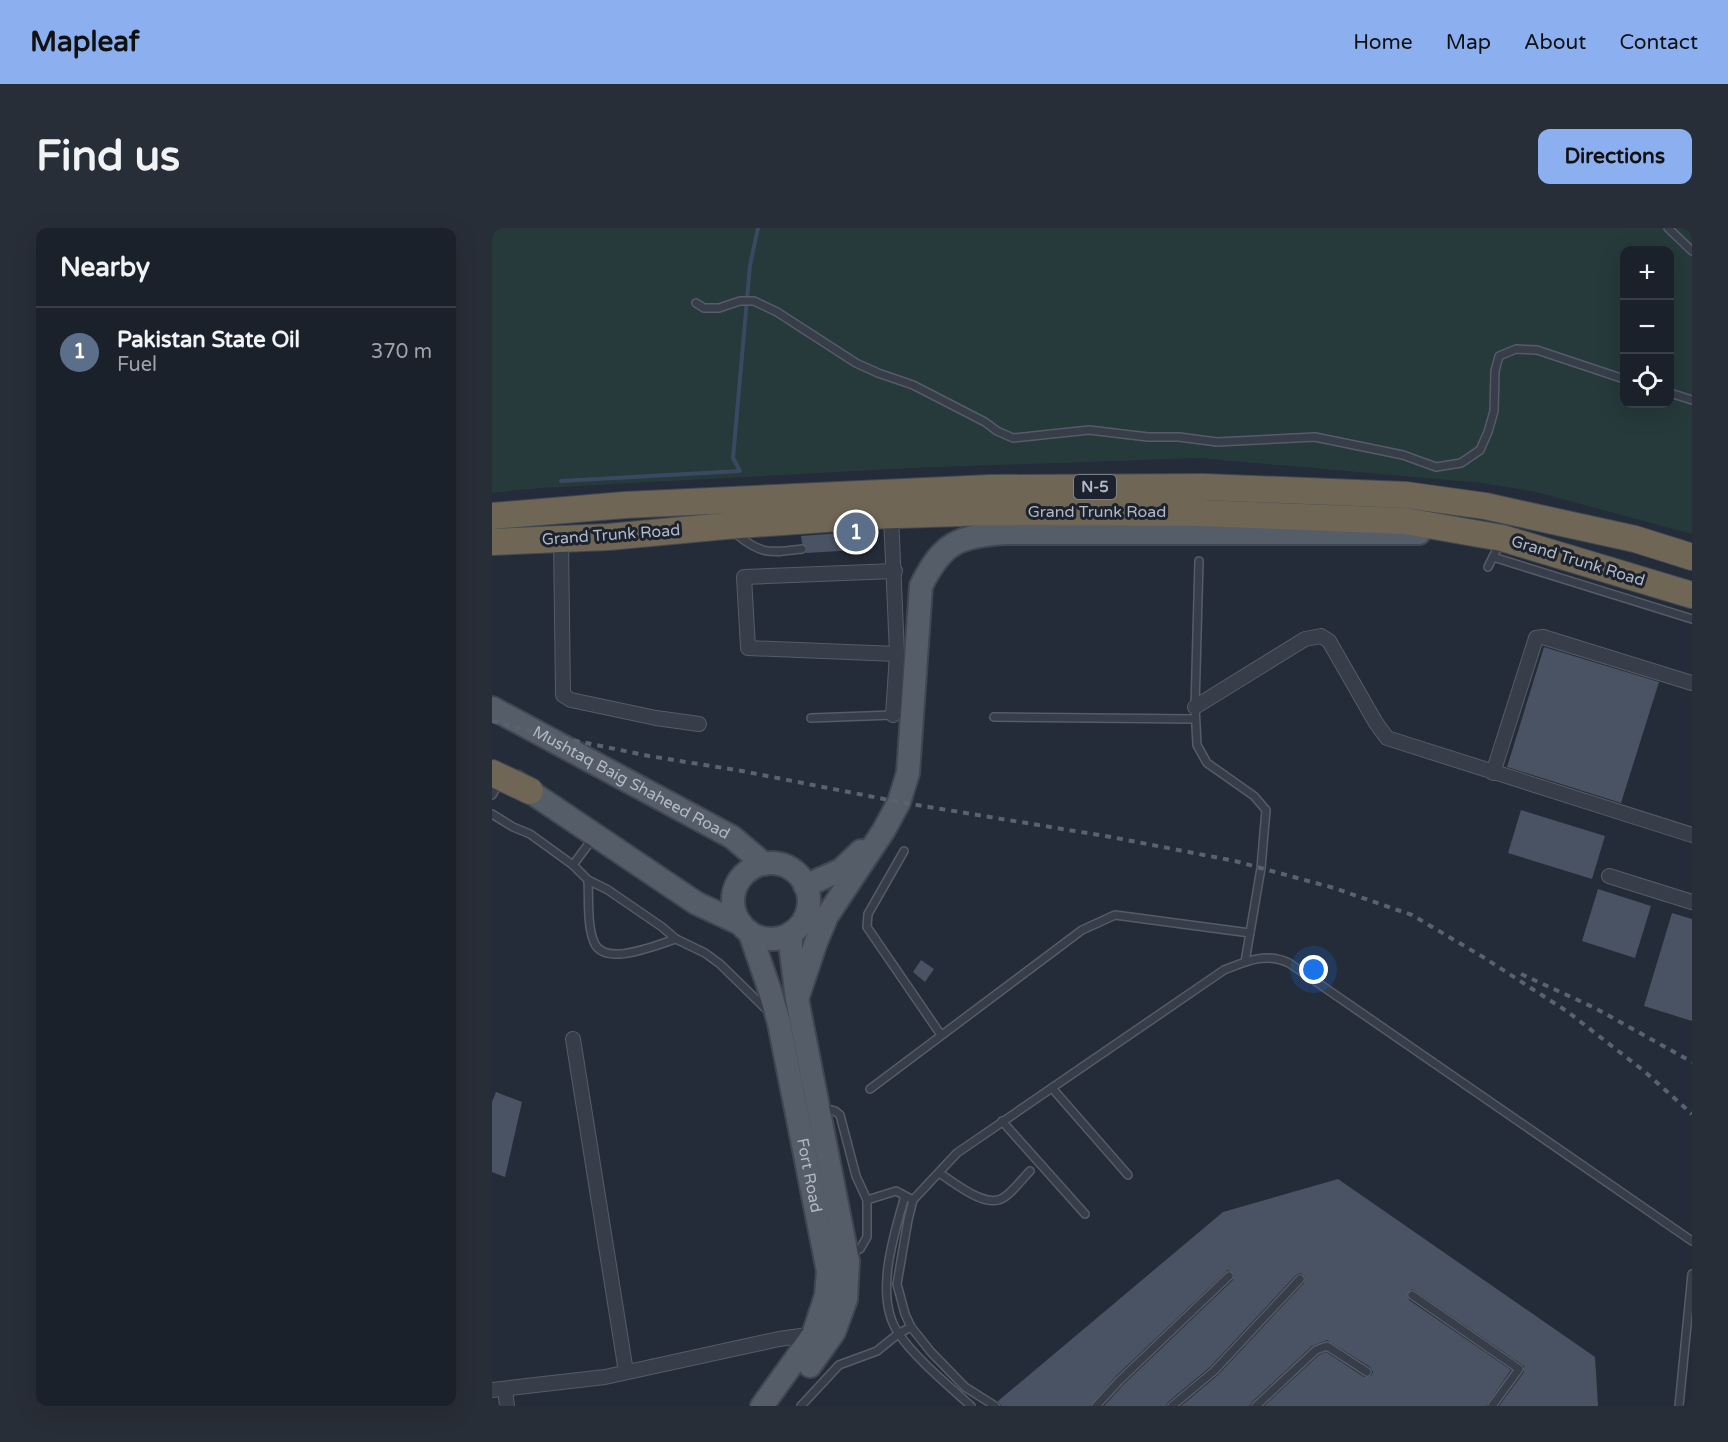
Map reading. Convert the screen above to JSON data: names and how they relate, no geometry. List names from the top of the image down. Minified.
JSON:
{"streets":{"highway":["N-5","Grand Trunk Road"],"main road":["Mushtaq Baig Shaheed Road","Fort Road"]},"crossings":[["Mushtaq Baig Shaheed Road","Fort Road"]],"page":{"header":"Mapleaf","nav":["Home","Map","About","Contact"],"buttons":"Directions","title":"Find us","heading":"Nearby","map_buttons":["+","−"],"list":[{"mark":"1","name":"Pakistan State Oil","note":"Fuel","value":"370 m"}],"pins":"1"}}
